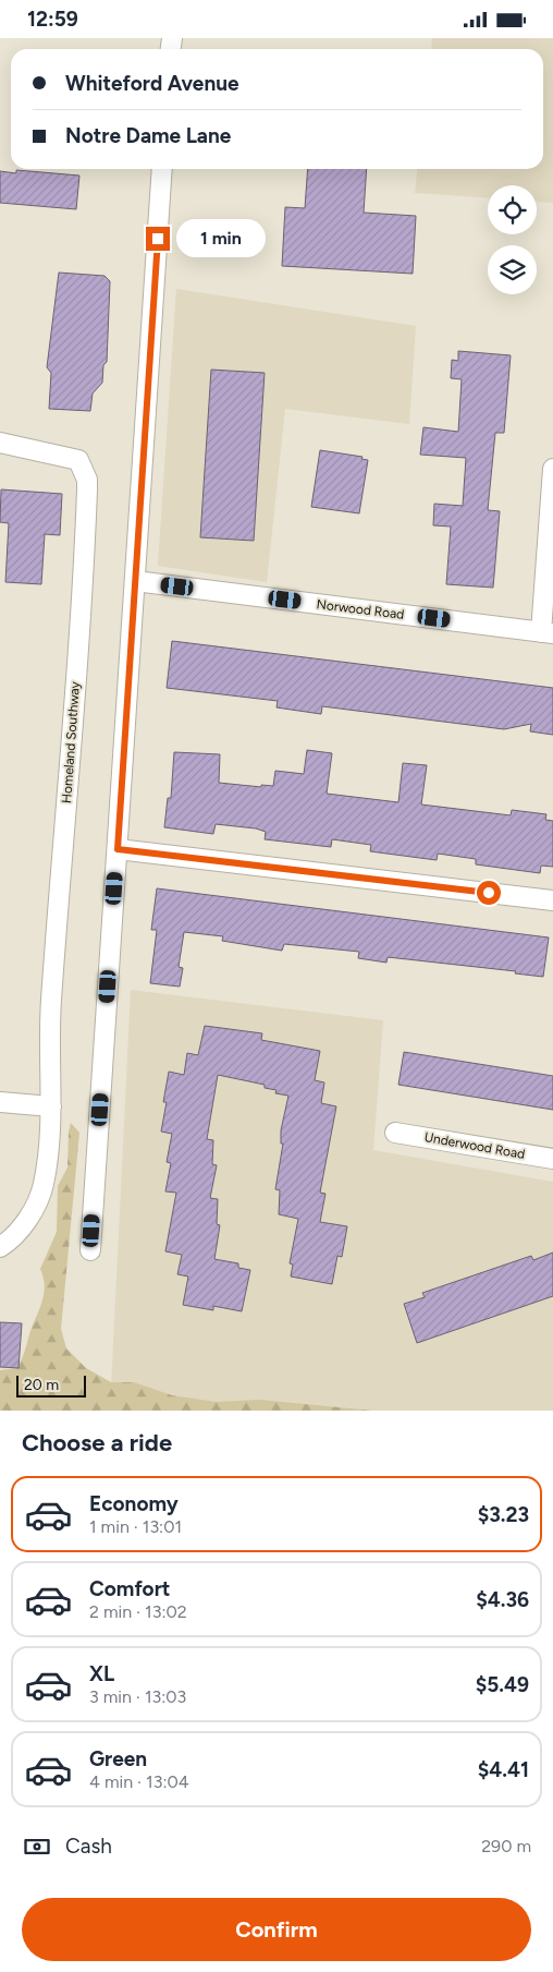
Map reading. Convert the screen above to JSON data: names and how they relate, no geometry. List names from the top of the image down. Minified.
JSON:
{"streets":{"street":["Norwood Road","Homeland Southway","Underwood Road"]},"scale_bar":"20 m","page":{"status":"12:59","banner":["Whiteford Avenue","Notre Dame Lane"],"bubble":"1 min","scale":"20 m","heading":"Choose a ride","list":[{"name":"Economy","note":"1 min · 13:01","value":"$3.23"},{"name":"Comfort","note":"2 min · 13:02","value":"$4.36"},{"name":"XL","note":"3 min · 13:03","value":"$5.49"},{"name":"Green","note":"4 min · 13:04","value":"$4.41"}],"pay":["Cash","290 m"],"buttons":"Confirm"}}
